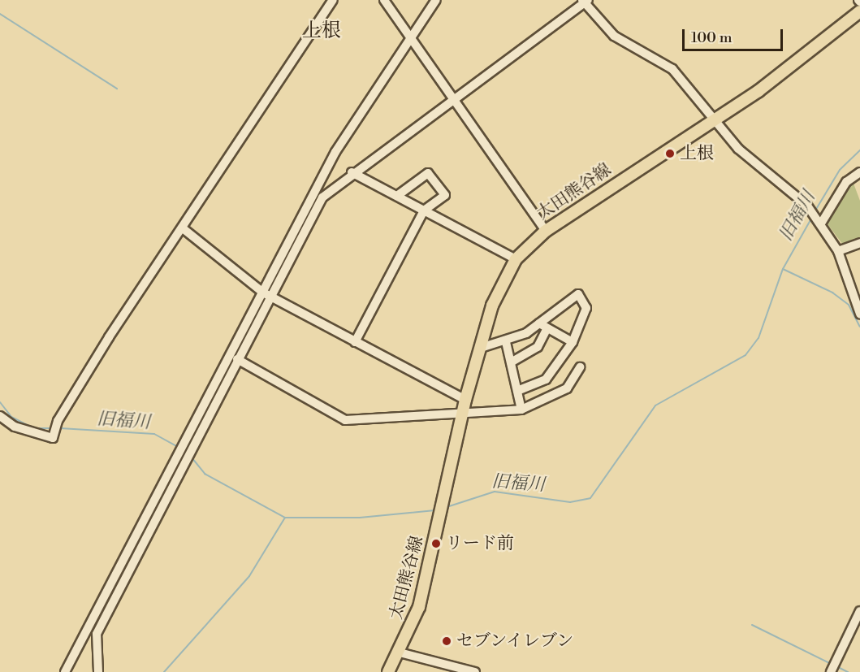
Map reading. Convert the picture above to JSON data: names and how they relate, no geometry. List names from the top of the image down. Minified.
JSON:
{"streets":{"main road":["太田熊谷線"]},"districts":["上根"],"water":["旧福川"],"places":["上根","リード前","セブンイレブン"],"scale_bar":"100 m"}
